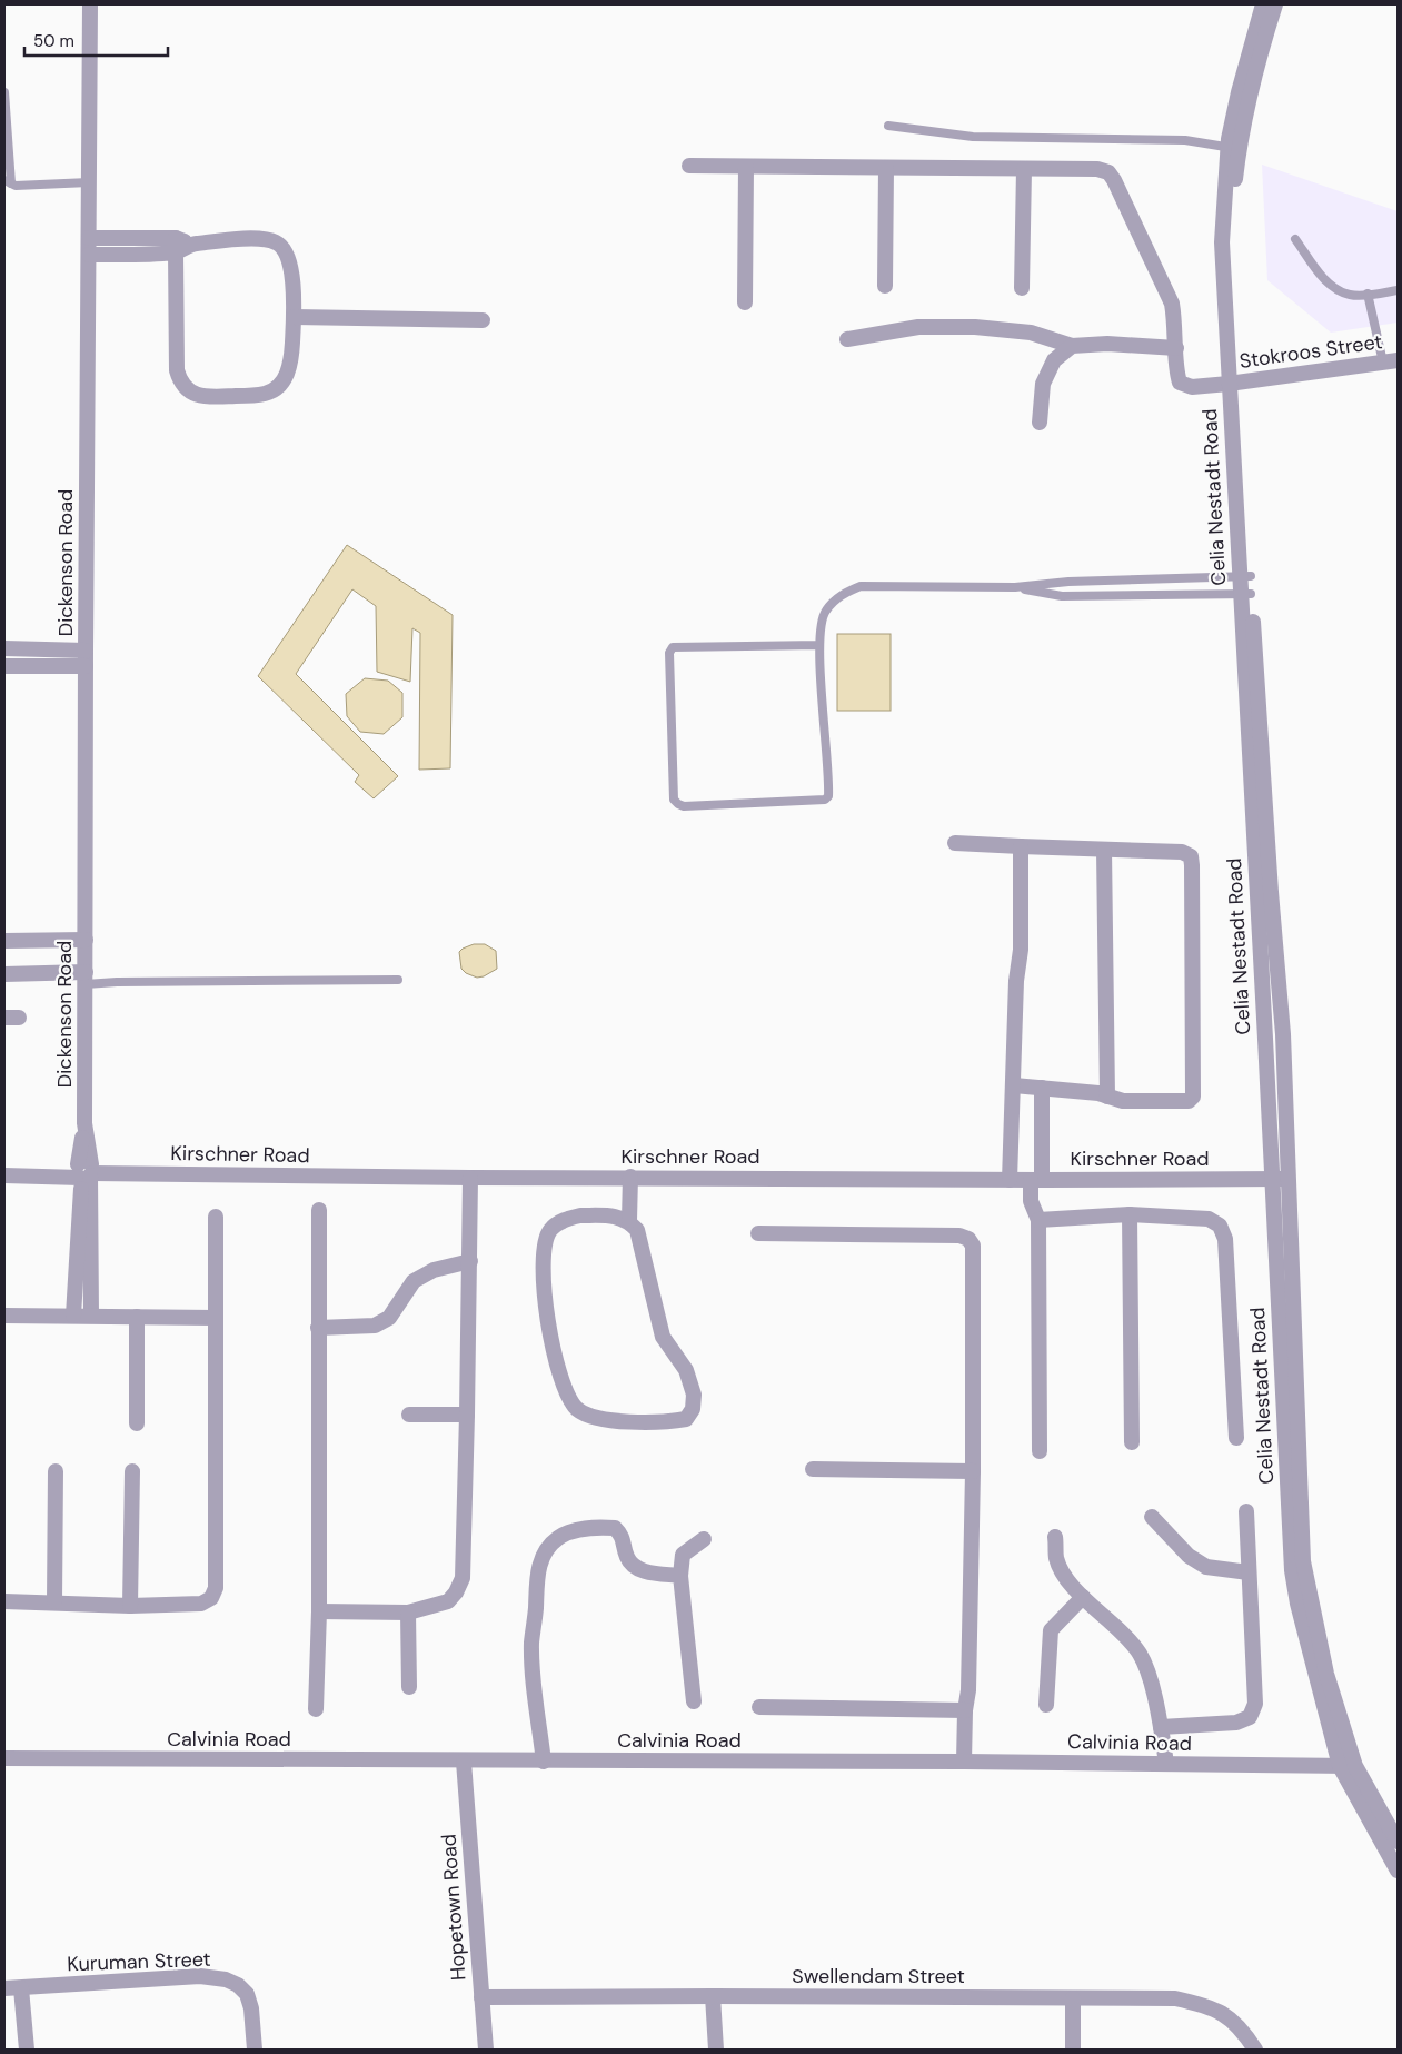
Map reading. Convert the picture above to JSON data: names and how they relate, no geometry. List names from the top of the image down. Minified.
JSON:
{"streets":{"street":["Stokroos Street","Celia Nestadt Road","Dickenson Road","Kirschner Road","Calvinia Road","Hopetown Road","Kuruman Street","Swellendam Street"]},"crossings":[["Stokroos Street","Celia Nestadt Road"],["Celia Nestadt Road","Kirschner Road"],["Celia Nestadt Road","Calvinia Road"],["Dickenson Road","Kirschner Road"],["Calvinia Road","Hopetown Road"],["Hopetown Road","Swellendam Street"]],"scale_bar":"50 m"}
